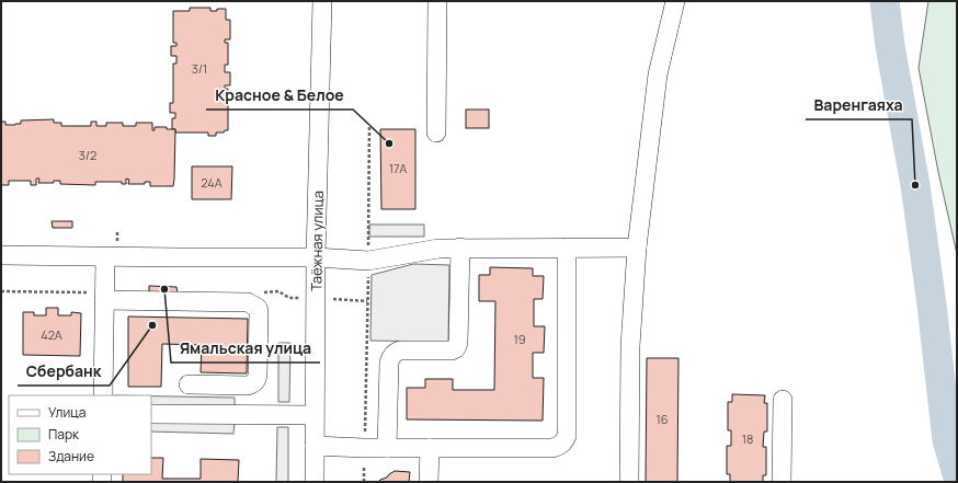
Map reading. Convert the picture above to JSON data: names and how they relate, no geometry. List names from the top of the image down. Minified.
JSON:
{"streets":{"street":["Таёжная улица"]},"places":["Красное & Белое","Варенгаяха","Ямальская улица","Сбербанк"],"house_numbers":["3/1","3/2","17А","24А","42А","19","16","18"],"legend":["Улица","Парк","Здание"]}
